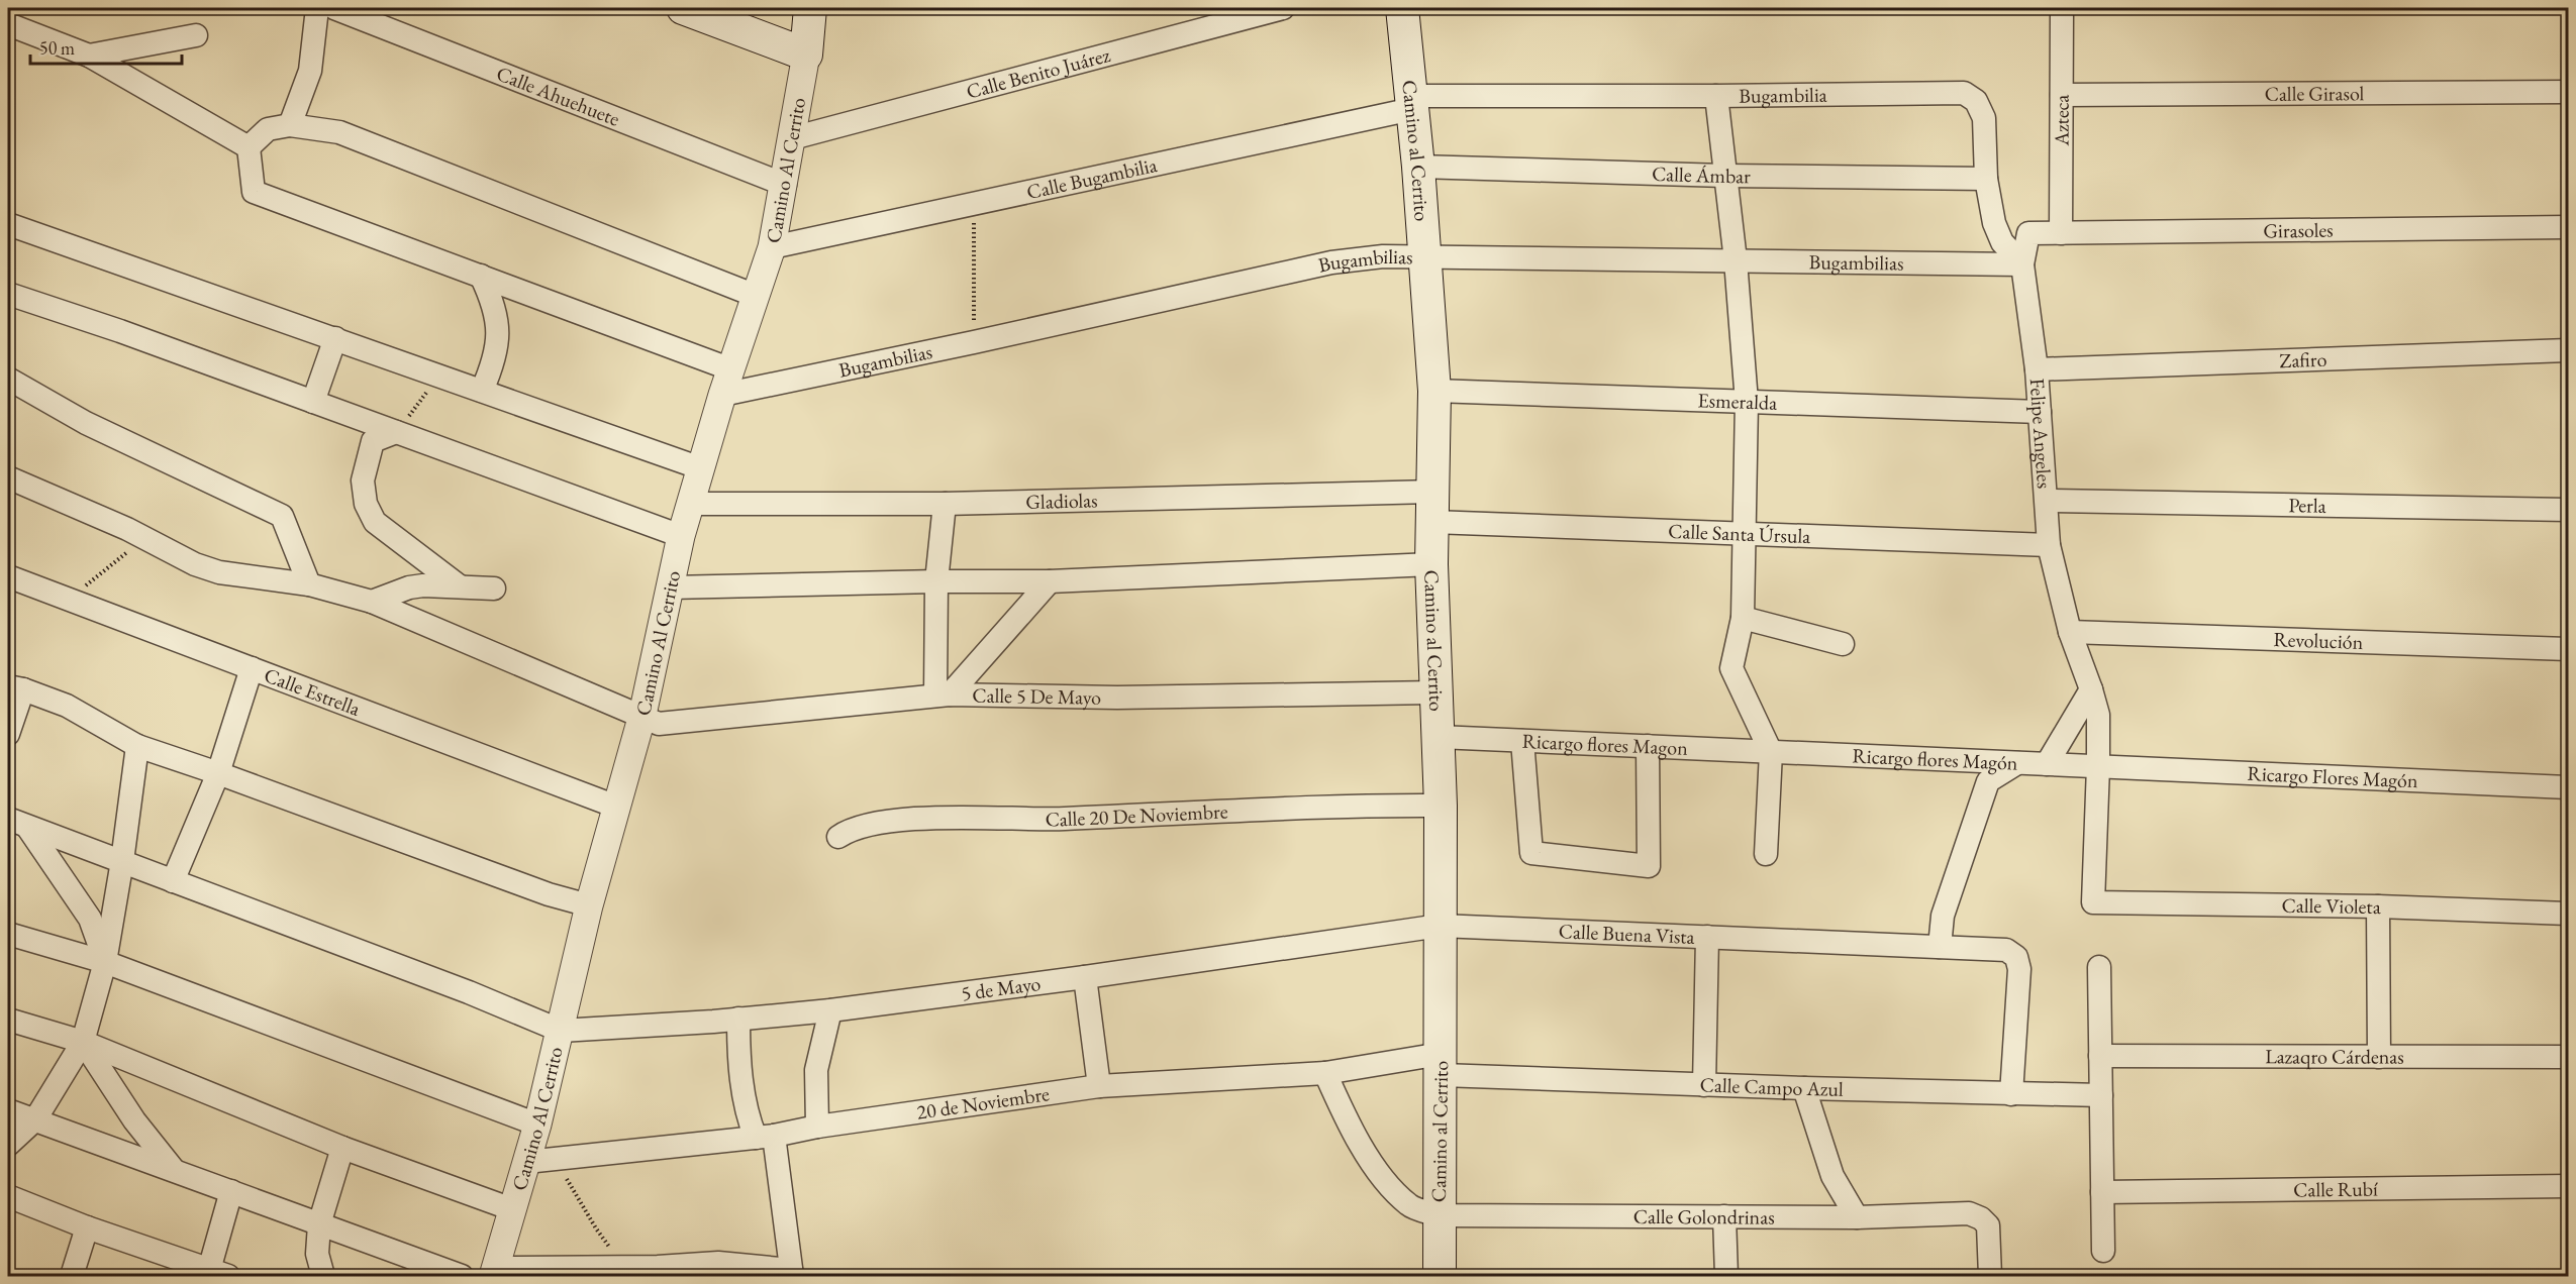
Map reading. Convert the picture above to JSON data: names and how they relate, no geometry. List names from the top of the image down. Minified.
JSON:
{"streets":{"main road":["Camino al Cerrito","Camino Al Cerrito"],"street":["Calle Benito Juárez","Calle Girasol","Bugambilia","Calle Ahuehuete","Azteca","Calle Ámbar","Calle Bugambilia","Girasoles","Bugambilias","Zafiro","Esmeralda","Felipe Angeles","Gladiolas","Perla","Calle Santa Úrsula","Revolución","Calle Estrella","Calle 5 De Mayo","Ricargo flores Magon","Ricargo flores Magón","Ricargo Flores Magón","Calle 20 De Noviembre","Calle Violeta","Calle Buena Vista","5 de Mayo","Lazaqro Cárdenas","Calle Campo Azul","20 de Noviembre","Calle Rubí","Calle Golondrinas"]},"crossings":[["Calle Benito Juárez","Camino Al Cerrito"],["Calle Girasol","Azteca"],["Bugambilia","Camino al Cerrito"],["Bugambilia","Calle Ámbar"],["Bugambilia","Calle Bugambilia"],["Bugambilia","Bugambilias"],["Bugambilia","Felipe Angeles"],["Calle Ahuehuete","Camino Al Cerrito"],["Azteca","Girasoles"],["Camino al Cerrito","Calle Ámbar"],["Camino al Cerrito","Calle Bugambilia"],["Camino al Cerrito","Bugambilias"],["Camino al Cerrito","Esmeralda"],["Camino al Cerrito","Gladiolas"],["Camino al Cerrito","Calle Santa Úrsula"],["Camino al Cerrito","Calle 5 De Mayo"],["Camino al Cerrito","Ricargo flores Magon"],["Camino al Cerrito","Calle 20 De Noviembre"],["Camino al Cerrito","Calle Buena Vista"],["Camino al Cerrito","5 de Mayo"],["Camino al Cerrito","Calle Campo Azul"],["Camino al Cerrito","20 de Noviembre"],["Camino al Cerrito","Calle Golondrinas"],["Camino Al Cerrito","Calle Bugambilia"],["Camino Al Cerrito","Bugambilias"],["Camino Al Cerrito","Gladiolas"],["Camino Al Cerrito","Calle Estrella"],["Camino Al Cerrito","Calle 5 De Mayo"],["Camino Al Cerrito","5 de Mayo"],["Camino Al Cerrito","20 de Noviembre"],["Girasoles","Felipe Angeles"],["Bugambilias","Felipe Angeles"],["Zafiro","Felipe Angeles"],["Esmeralda","Felipe Angeles"],["Felipe Angeles","Perla"],["Felipe Angeles","Calle Santa Úrsula"],["Felipe Angeles","Revolución"],["Felipe Angeles","Ricargo flores Magón"],["Felipe Angeles","Ricargo Flores Magón"],["Felipe Angeles","Calle Violeta"],["Gladiolas","Calle Santa Úrsula"],["Ricargo flores Magon","Ricargo flores Magón"],["Ricargo flores Magón","Ricargo Flores Magón"],["Calle Buena Vista","5 de Mayo"],["Calle Buena Vista","Calle Campo Azul"],["Calle Campo Azul","20 de Noviembre"],["20 de Noviembre","Calle Golondrinas"]],"scale_bar":"50 m"}
